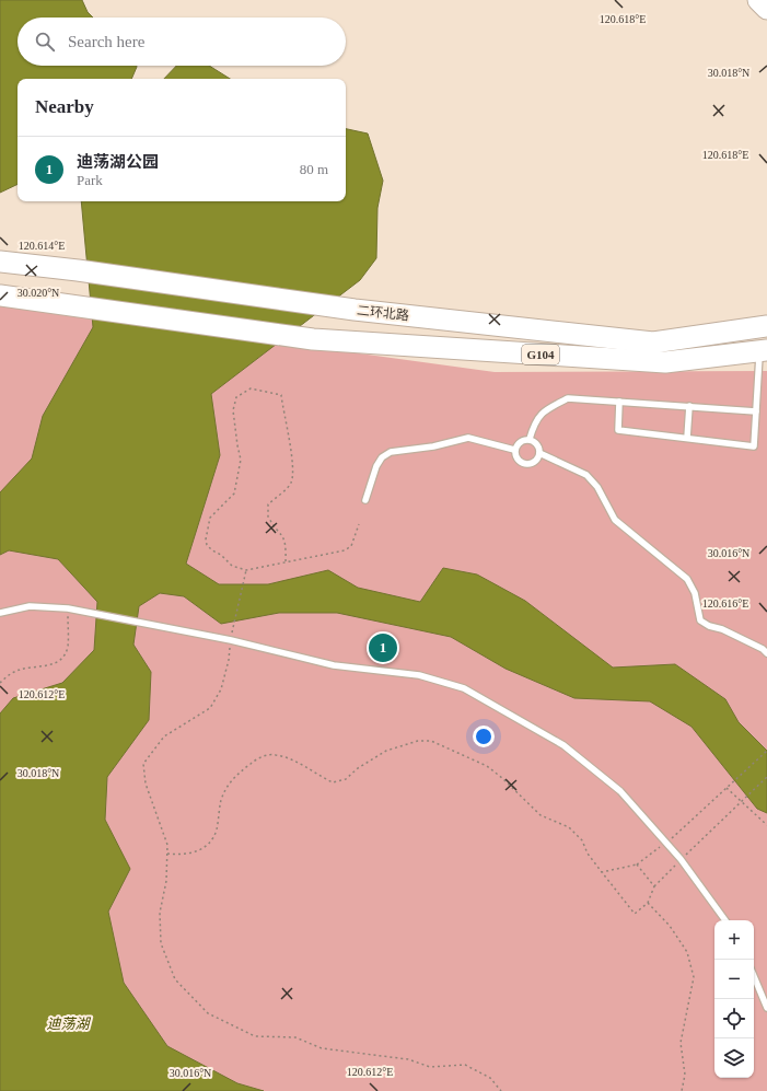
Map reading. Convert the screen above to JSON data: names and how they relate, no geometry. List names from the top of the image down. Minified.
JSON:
{"streets":{"highway":["二环北路","G104"]},"water":["迪荡湖"],"page":{"search":"Search here","heading":"Nearby","list":[{"mark":"1","name":"迪荡湖公园","note":"Park","value":"80 m"}],"pins":"1","map_buttons":["+","−"]},"coordinates":["120.618°E","30.018°N","120.614°E","30.020°N","30.016°N","120.616°E","120.612°E"]}
